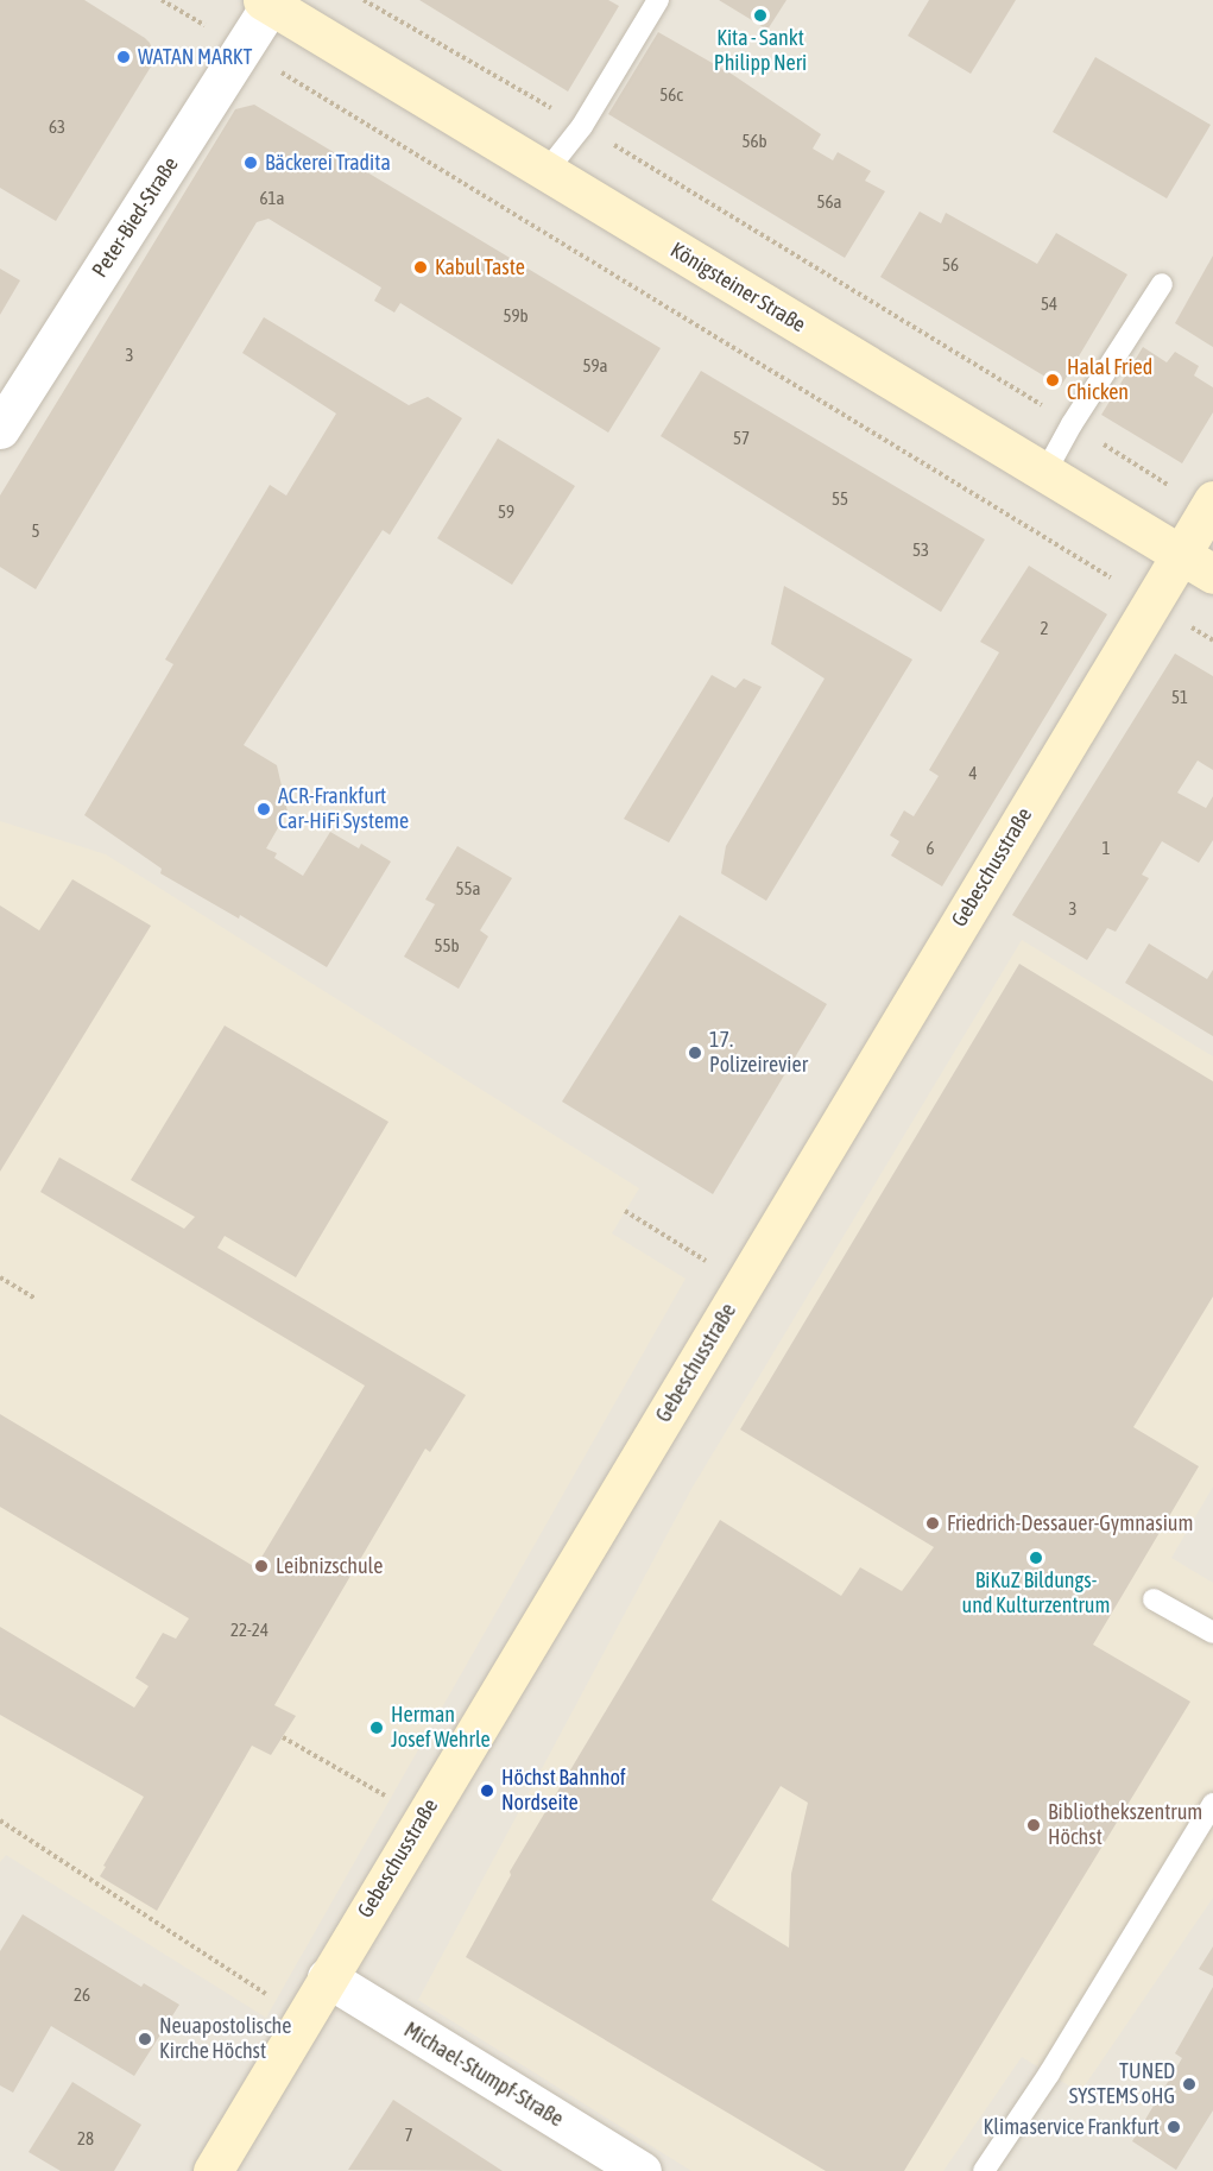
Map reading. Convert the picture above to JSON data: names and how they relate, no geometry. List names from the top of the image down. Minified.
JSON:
{"streets":{"street":["Peter-Bied-Straße","Königsteiner Straße","Gebeschusstraße","Michael-Stumpf-Straße"]},"crossings":[["Peter-Bied-Straße","Königsteiner Straße"],["Königsteiner Straße","Gebeschusstraße"],["Gebeschusstraße","Michael-Stumpf-Straße"]],"places":["Kita - Sankt Philipp Neri","WATAN MARKT","Bäckerei Tradita","Kabul Taste","Halal Fried Chicken","ACR-Frankfurt Car-HiFi Systeme","17. Polizeirevier","Friedrich-Dessauer-Gymnasium","BiKuZ Bildungs- und Kulturzentrum","Leibnizschule","Herman Josef Wehrle","Höchst Bahnhof Nordseite","Bibliothekszentrum Höchst","Neuapostolische Kirche Höchst","TUNED SYSTEMS oHG","Klimaservice Frankfurt"],"house_numbers":["56c","63","56b","61a","56a","56","54","59b","3","59a","57","55","59","5","53","2","51","4","6","1","55a","3","55b","22-24","26","7","28"]}
